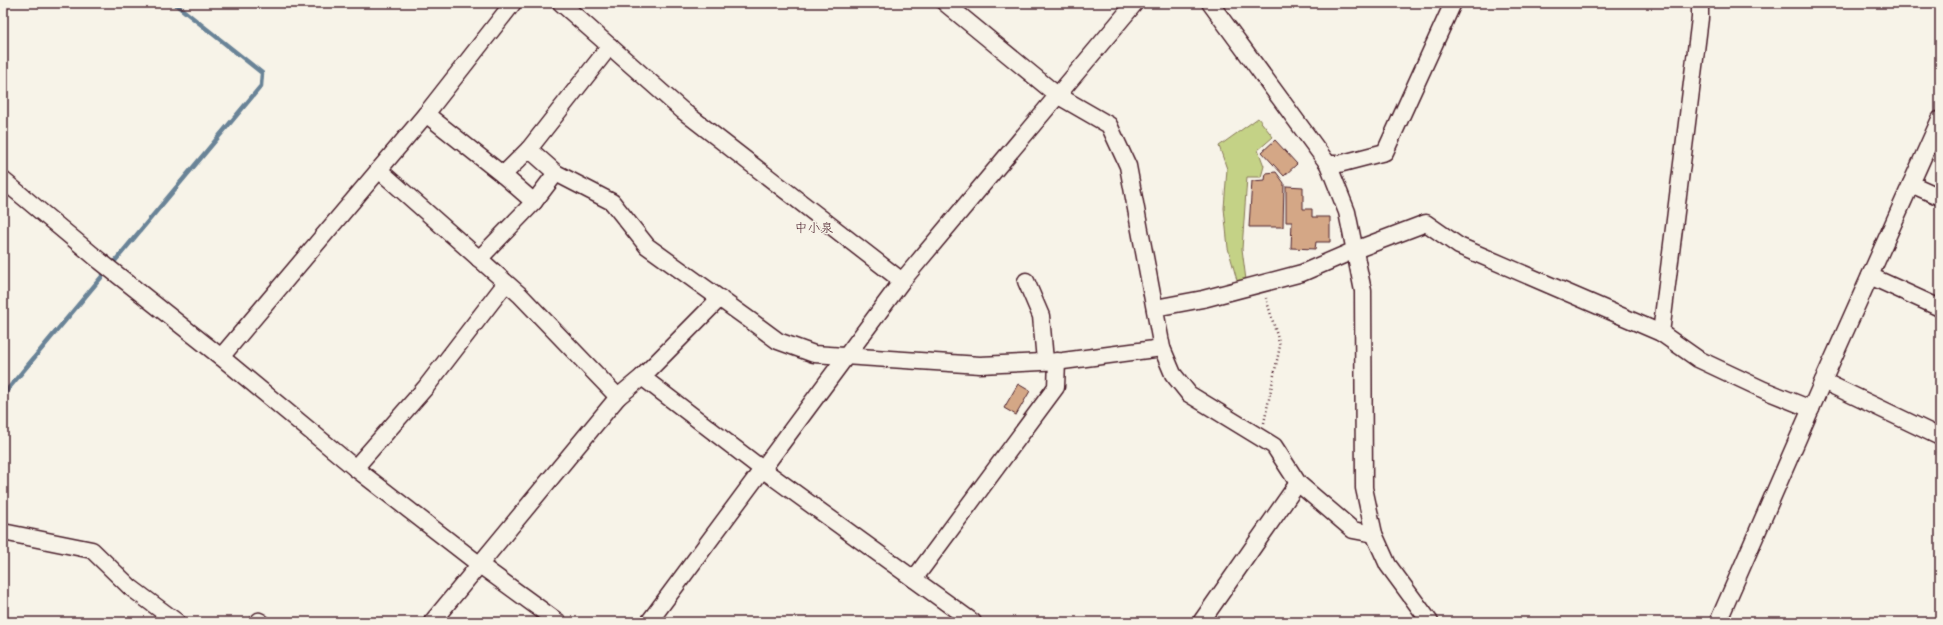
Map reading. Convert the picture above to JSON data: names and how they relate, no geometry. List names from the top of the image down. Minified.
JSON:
{"districts":["中小泉"]}
